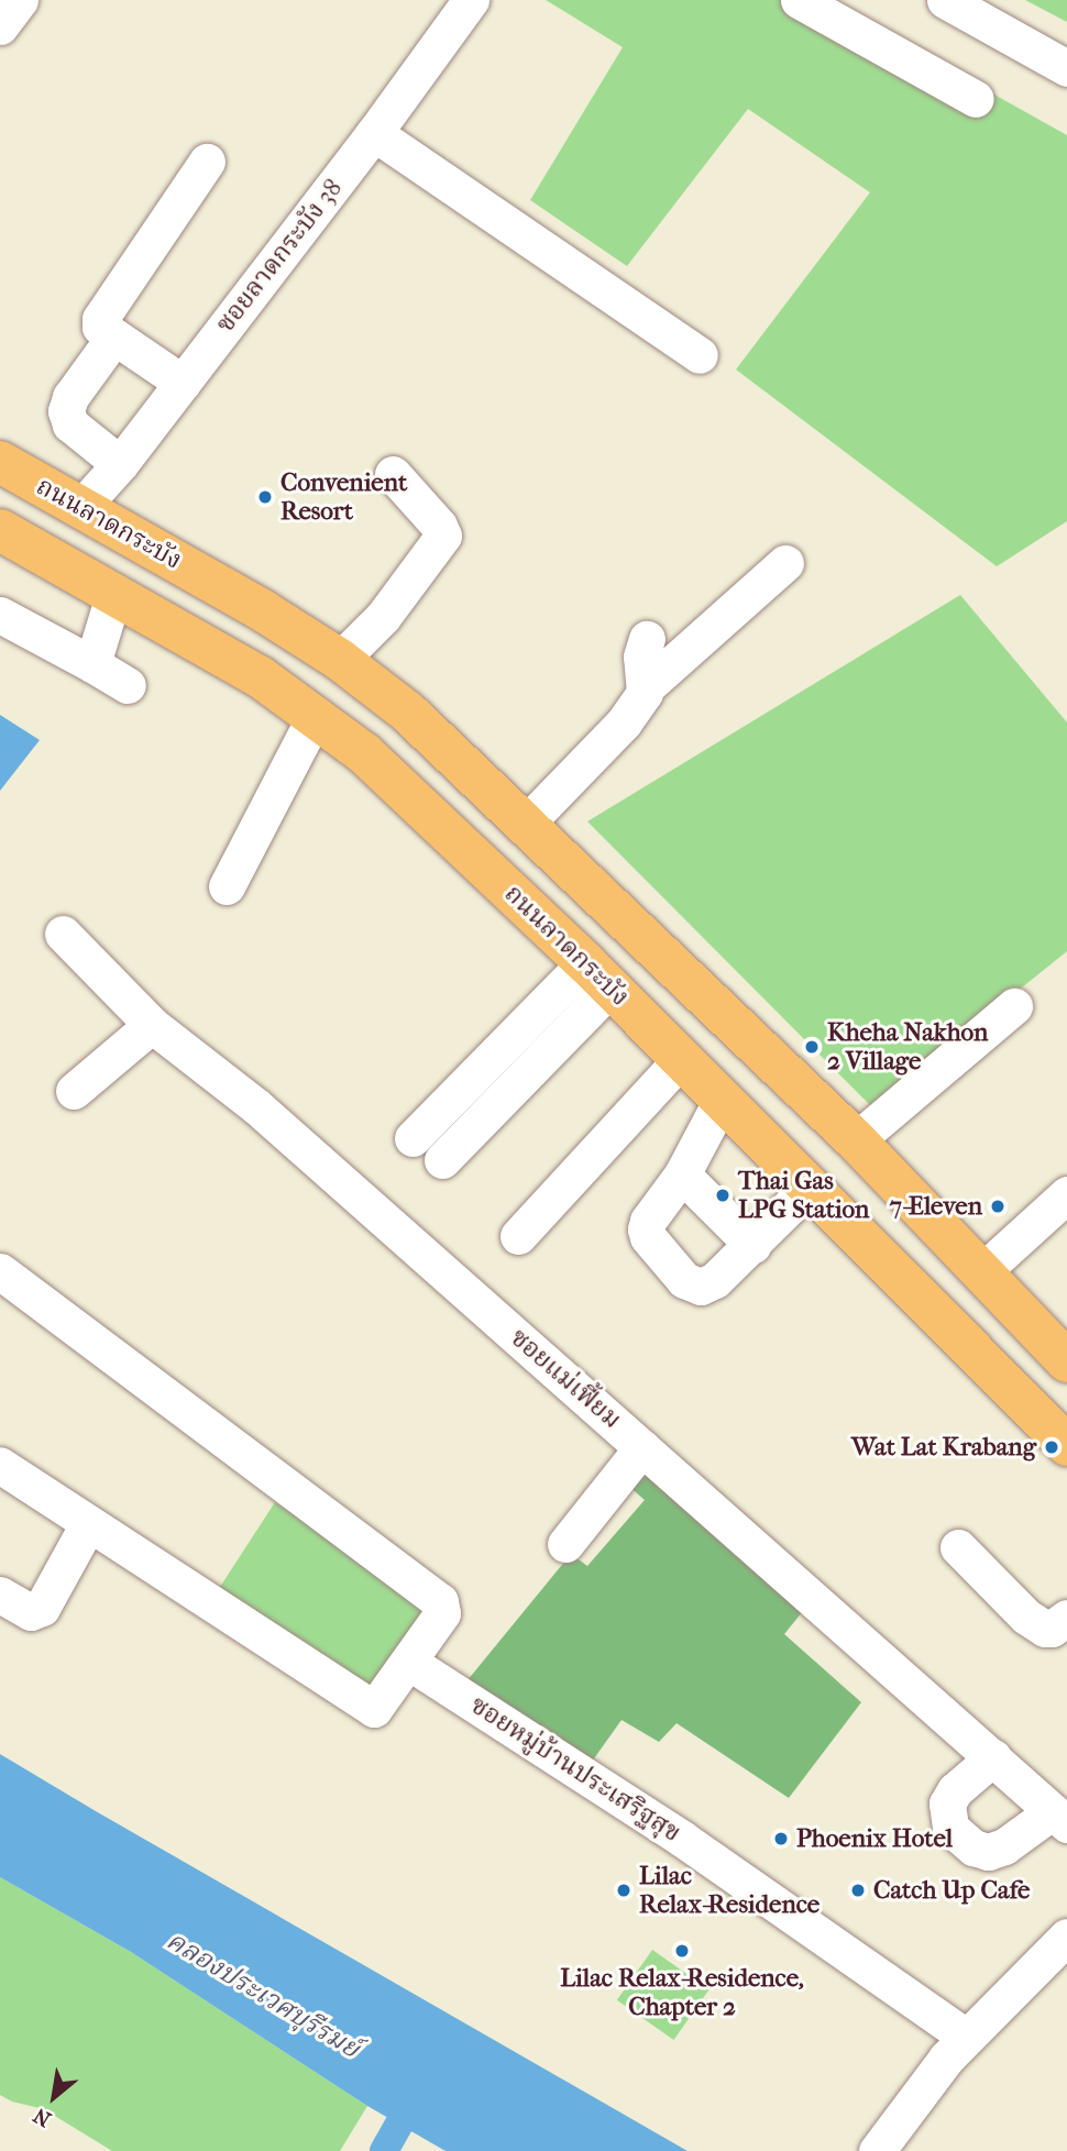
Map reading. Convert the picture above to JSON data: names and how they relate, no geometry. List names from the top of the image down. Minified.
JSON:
{"streets":{"main road":["ถนนลาดกระบัง"],"street":["ซอยลาดกระบัง 38","ซอยแม่เฟี้ยม","ซอยหมู่บ้านประเสริฐสุข"]},"crossings":[["ซอยลาดกระบัง 38","ถนนลาดกระบัง"]],"water":["คลองประเวศบุรีรมย์"],"places":["Convenient Resort","Kheha Nakhon 2 Village","Thai Gas LPG Station","7-Eleven","Wat Lat Krabang","Phoenix Hotel","Lilac Relax-Residence","Catch Up Cafe","Lilac Relax-Residence, Chapter 2"],"north":"bottom left"}
